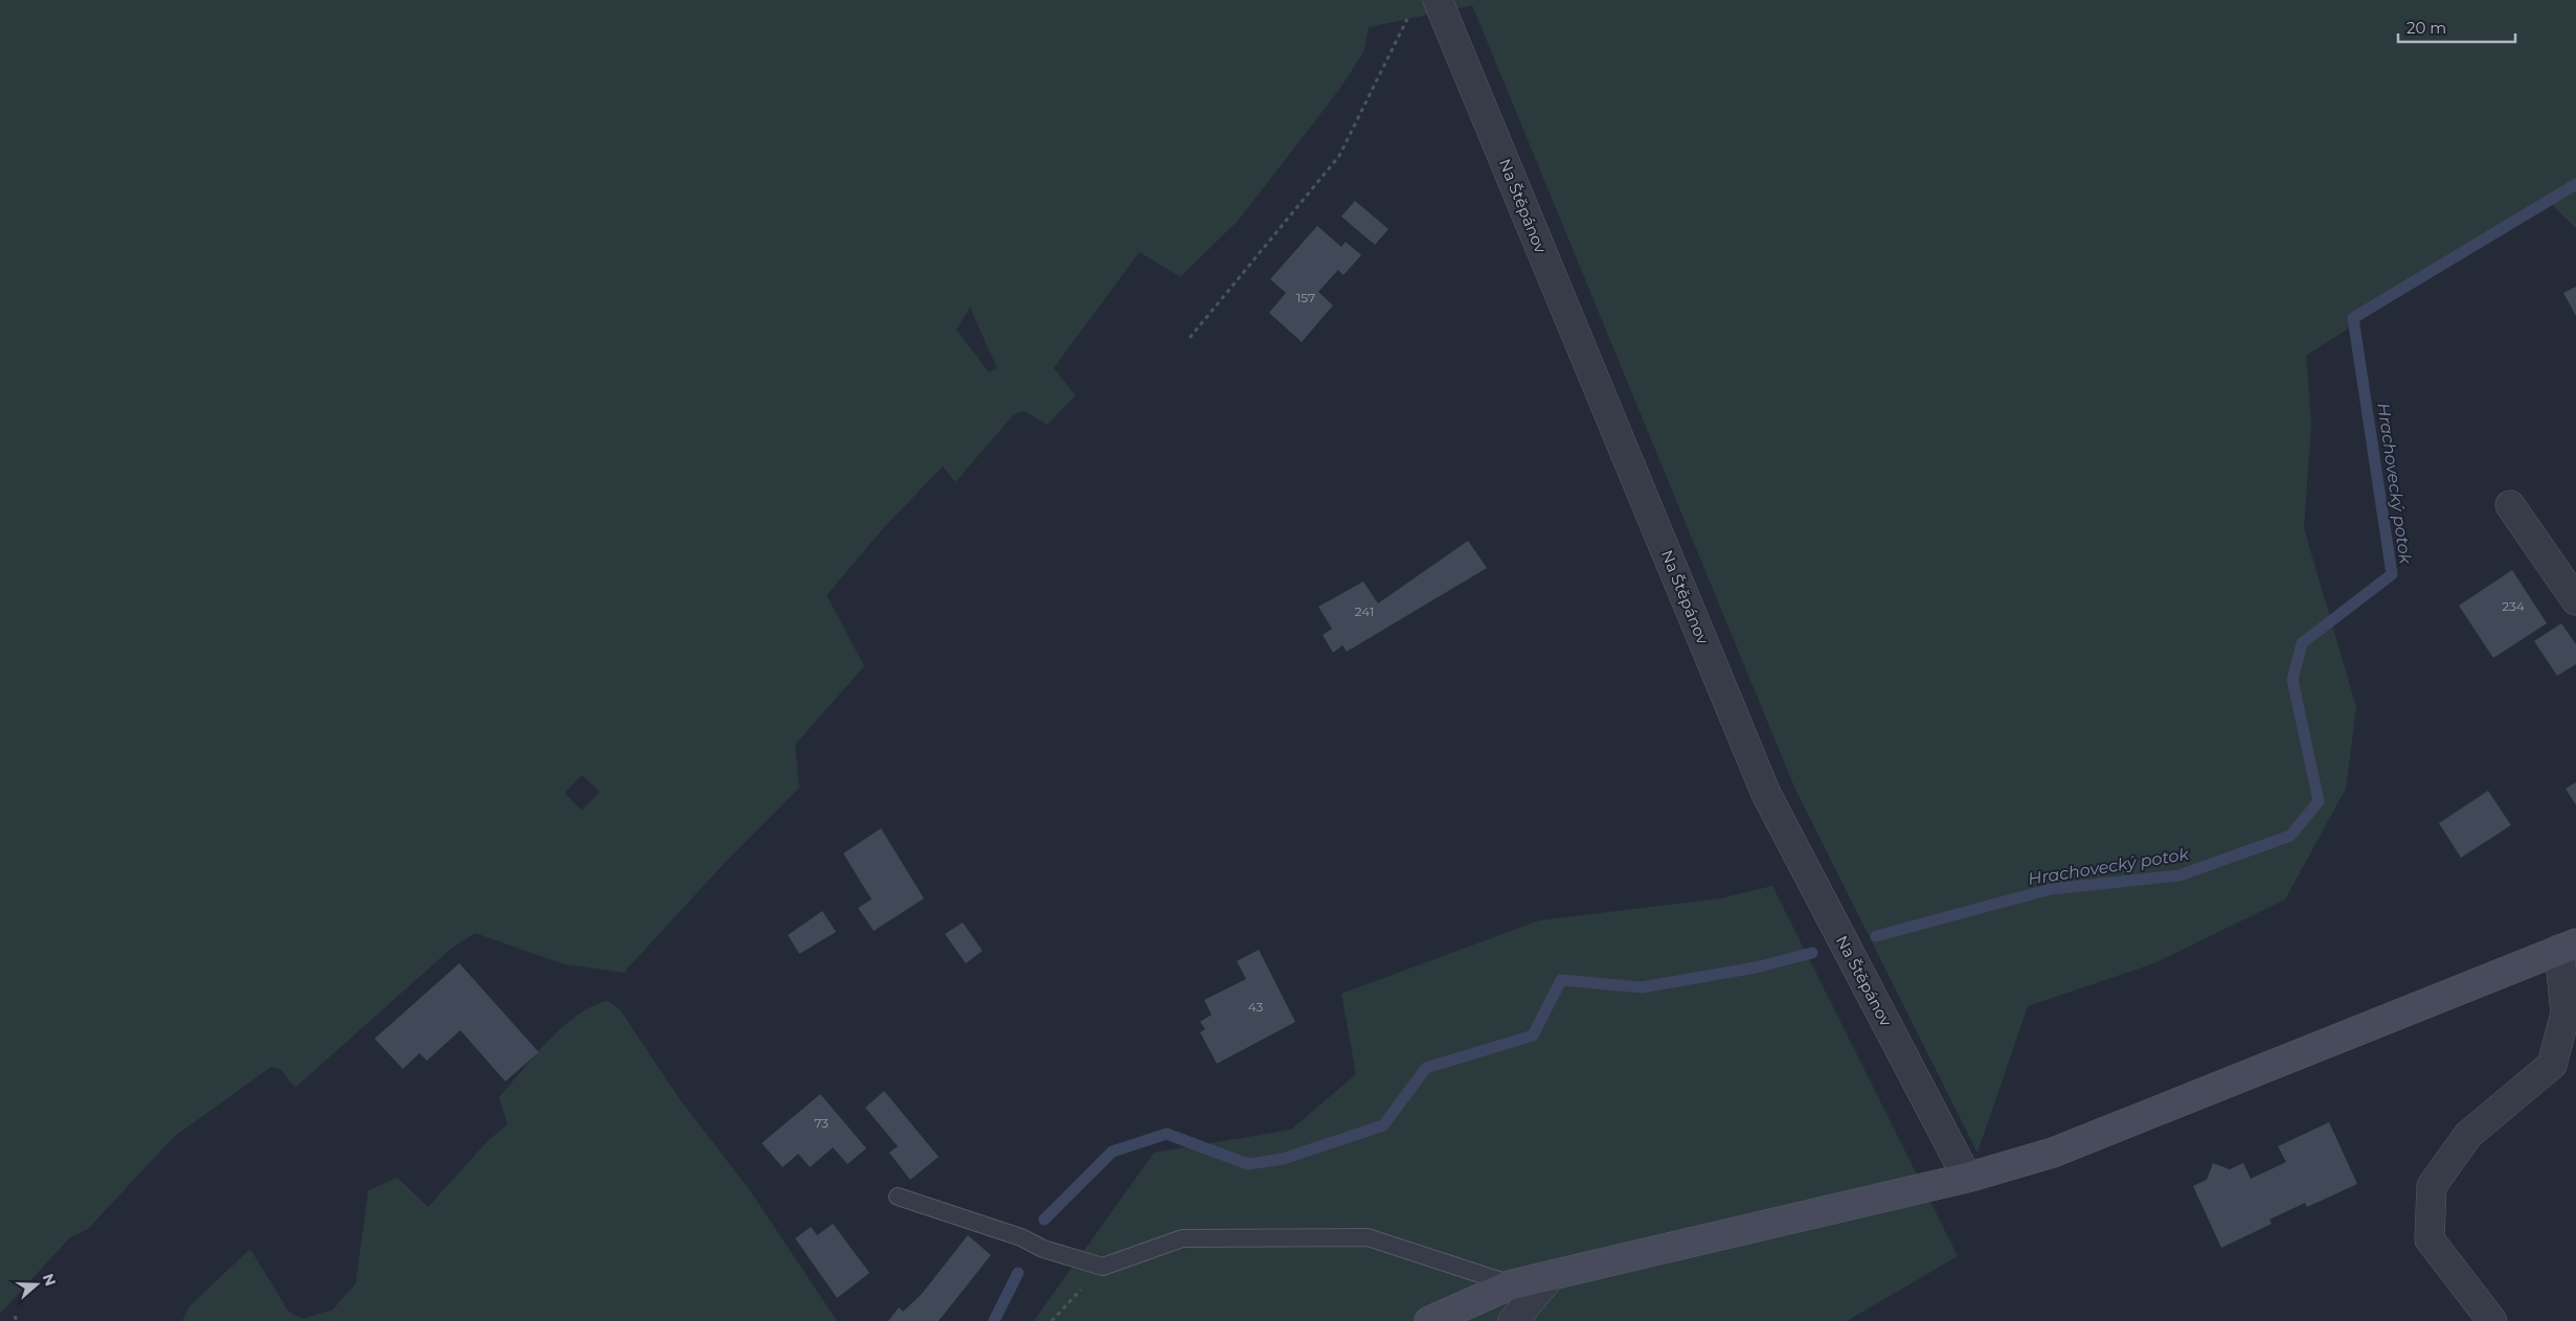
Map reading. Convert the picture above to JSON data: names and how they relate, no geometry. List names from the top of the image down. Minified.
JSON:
{"streets":{"street":["Na Štěpánov"]},"water":["Hrachovecký potok"],"house_numbers":["157","234","241","43","73"],"scale_bar":"20 m","north":"right"}
